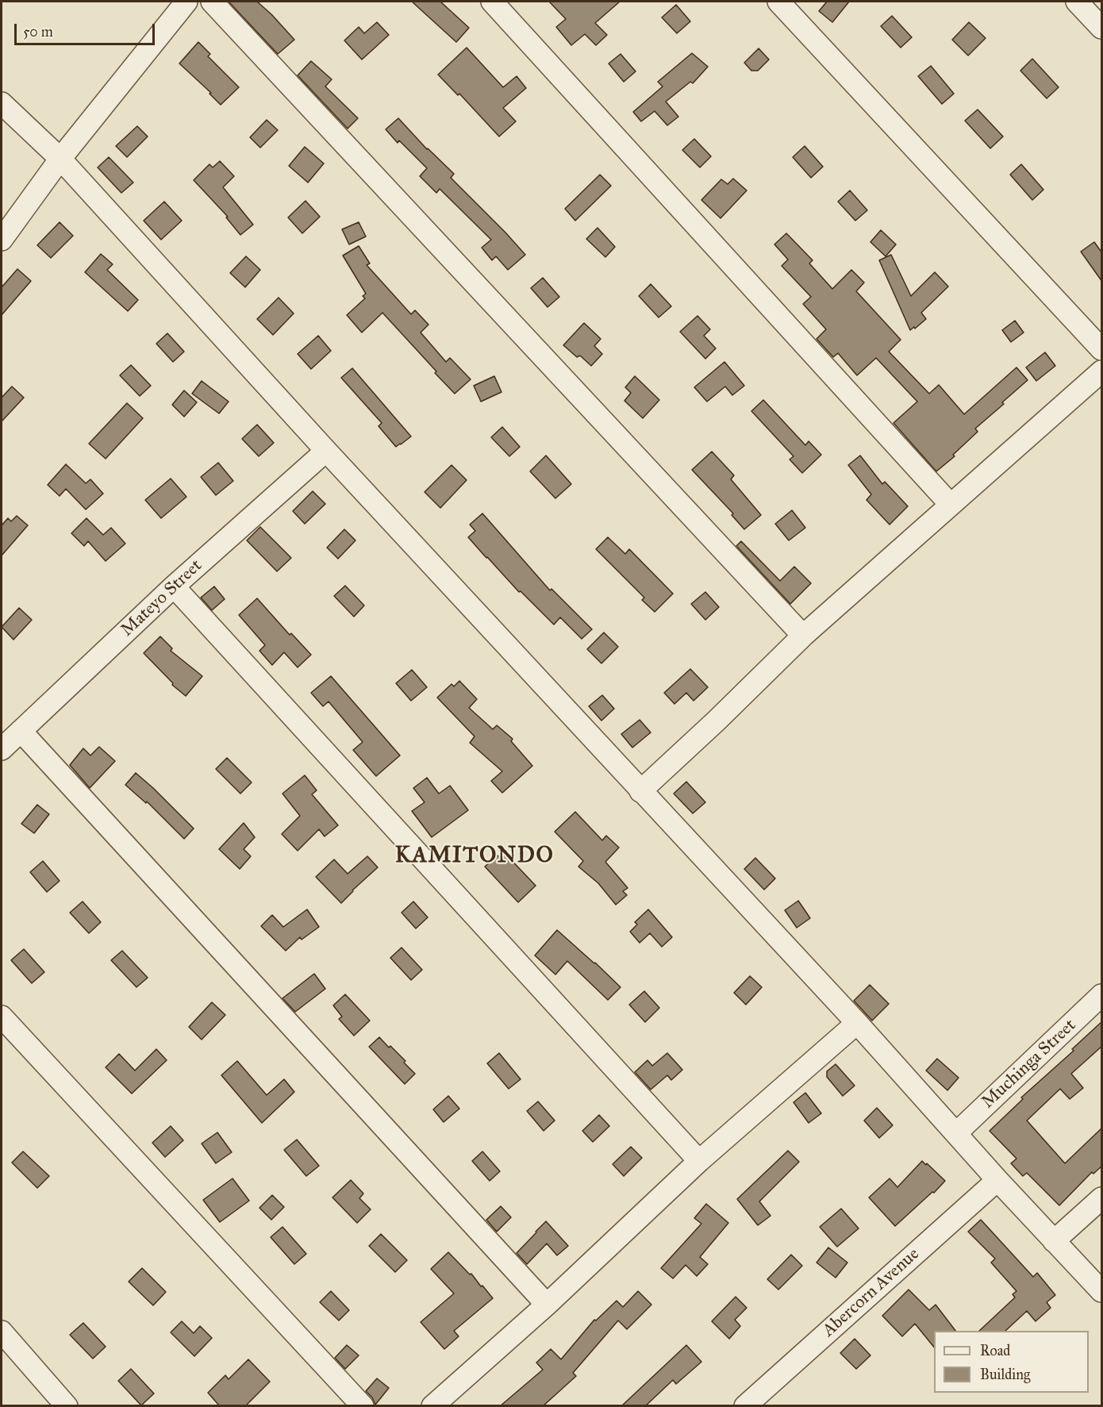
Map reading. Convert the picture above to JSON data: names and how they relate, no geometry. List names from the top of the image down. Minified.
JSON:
{"streets":{"street":["Mateyo Street","Muchinga Street","Abercorn Avenue"]},"districts":["KAMITONDO"],"legend":["Road","Building"],"scale_bar":"50 m"}
